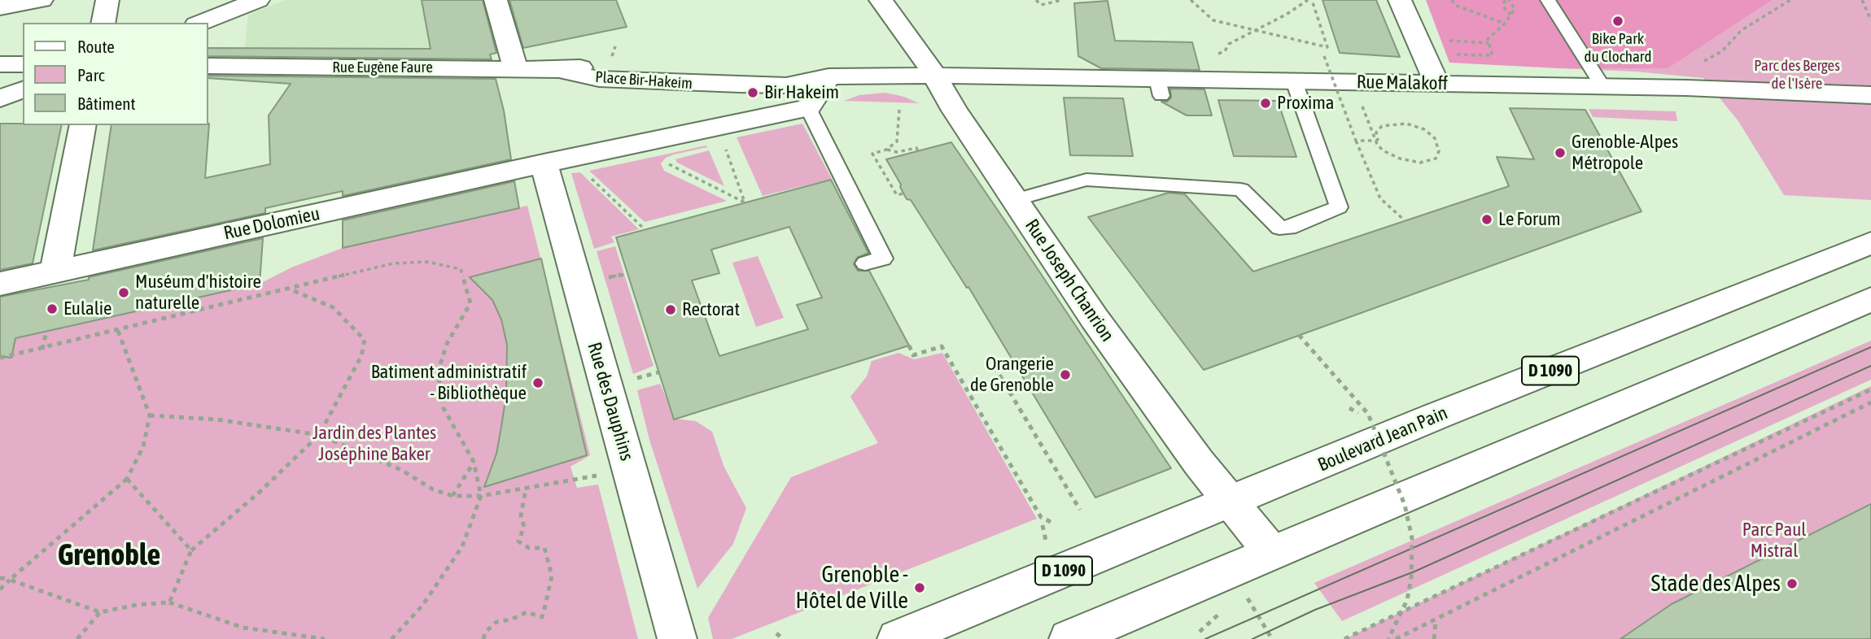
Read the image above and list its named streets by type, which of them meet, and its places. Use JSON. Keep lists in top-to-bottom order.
{
  "streets": {
    "street": [
      "Rue Eugène Faure",
      "Place Bir-Hakeim",
      "Rue Malakoff",
      "Rue Dolomieu",
      "Rue Joseph Chanrion",
      "D 1090",
      "Rue des Dauphins",
      "Boulevard Jean Pain"
    ]
  },
  "crossings": [
    ["Rue Eugène Faure", "Place Bir-Hakeim"],
    ["Place Bir-Hakeim", "Rue Malakoff"],
    ["Place Bir-Hakeim", "Rue Joseph Chanrion"],
    ["Rue Malakoff", "Rue Joseph Chanrion"],
    ["Rue Dolomieu", "Rue des Dauphins"],
    ["Rue Joseph Chanrion", "Boulevard Jean Pain"]
  ],
  "districts": ["Grenoble"],
  "parks": ["Parc des Berges de l'Isère", "Jardin des Plantes Joséphine Baker", "Parc Paul Mistral"],
  "places": [
    "Bike Park du Clochard",
    "Bir Hakeim",
    "Proxima",
    "Grenoble-Alpes Métropole",
    "Le Forum",
    "Muséum d'histoire naturelle",
    "Eulalie",
    "Rectorat",
    "Orangerie de Grenoble",
    "Batiment administratif - Bibliothèque",
    "Stade des Alpes",
    "Grenoble - Hôtel de Ville"
  ],
  "legend": ["Route", "Parc", "Bâtiment"]
}
